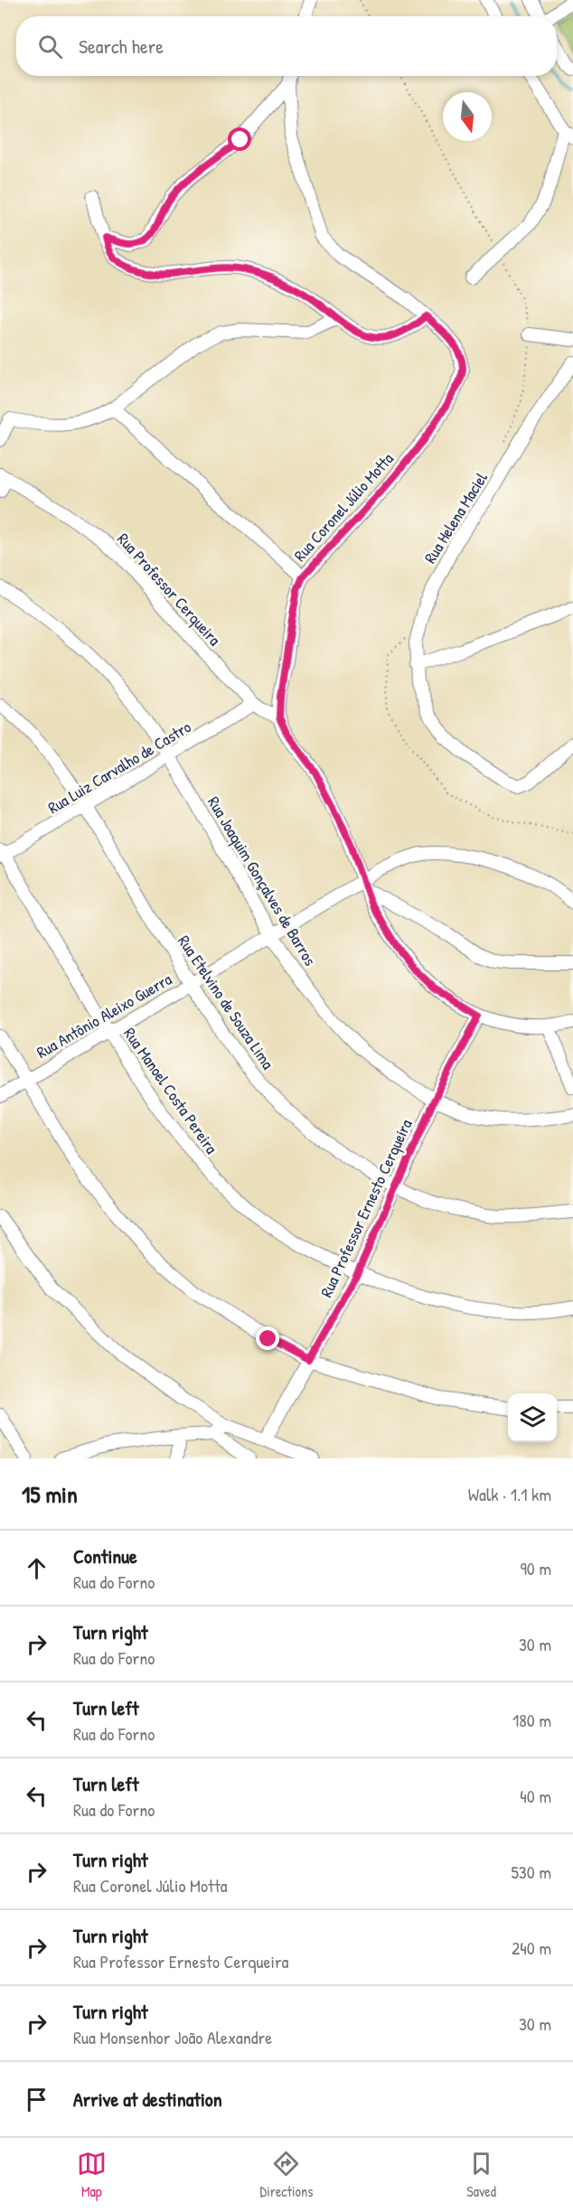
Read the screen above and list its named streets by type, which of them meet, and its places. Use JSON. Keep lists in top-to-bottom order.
{
  "streets": {
    "street": [
      "Rua Coronel Júlio Motta",
      "Rua Helena Maciel",
      "Rua Professor Cerqueira",
      "Rua Luiz Carvalho de Castro",
      "Rua Joaquim Gonçalves de Barros",
      "Rua Etelvino de Souza Lima",
      "Rua Antônio Aleixo Guerra",
      "Rua Manoel Costa Pereira",
      "Rua Professor Ernesto Cerqueira"
    ]
  },
  "crossings": [
    ["Rua Coronel Júlio Motta", "Rua Professor Cerqueira"],
    ["Rua Professor Cerqueira", "Rua Luiz Carvalho de Castro"],
    ["Rua Luiz Carvalho de Castro", "Rua Joaquim Gonçalves de Barros"],
    ["Rua Luiz Carvalho de Castro", "Rua Etelvino de Souza Lima"],
    ["Rua Luiz Carvalho de Castro", "Rua Manoel Costa Pereira"],
    ["Rua Joaquim Gonçalves de Barros", "Rua Antônio Aleixo Guerra"],
    ["Rua Joaquim Gonçalves de Barros", "Rua Professor Ernesto Cerqueira"],
    ["Rua Etelvino de Souza Lima", "Rua Antônio Aleixo Guerra"],
    ["Rua Etelvino de Souza Lima", "Rua Professor Ernesto Cerqueira"],
    ["Rua Antônio Aleixo Guerra", "Rua Manoel Costa Pereira"],
    ["Rua Manoel Costa Pereira", "Rua Professor Ernesto Cerqueira"]
  ],
  "north": "bottom",
  "page": {
    "search": "Search here",
    "heading": ["15 min", "Walk · 1.1 km"],
    "list": [
      ["Continue", "Rua do Forno", "90 m"],
      ["Turn right", "Rua do Forno", "30 m"],
      ["Turn left", "Rua do Forno", "180 m"],
      ["Turn left", "Rua do Forno", "40 m"],
      ["Turn right", "Rua Coronel Júlio Motta", "530 m"],
      ["Turn right", "Rua Professor Ernesto Cerqueira", "240 m"],
      ["Turn right", "Rua Monsenhor João Alexandre", "30 m"],
      "Arrive at destination"
    ],
    "nav": ["Map", "Directions", "Saved"]
  }
}
